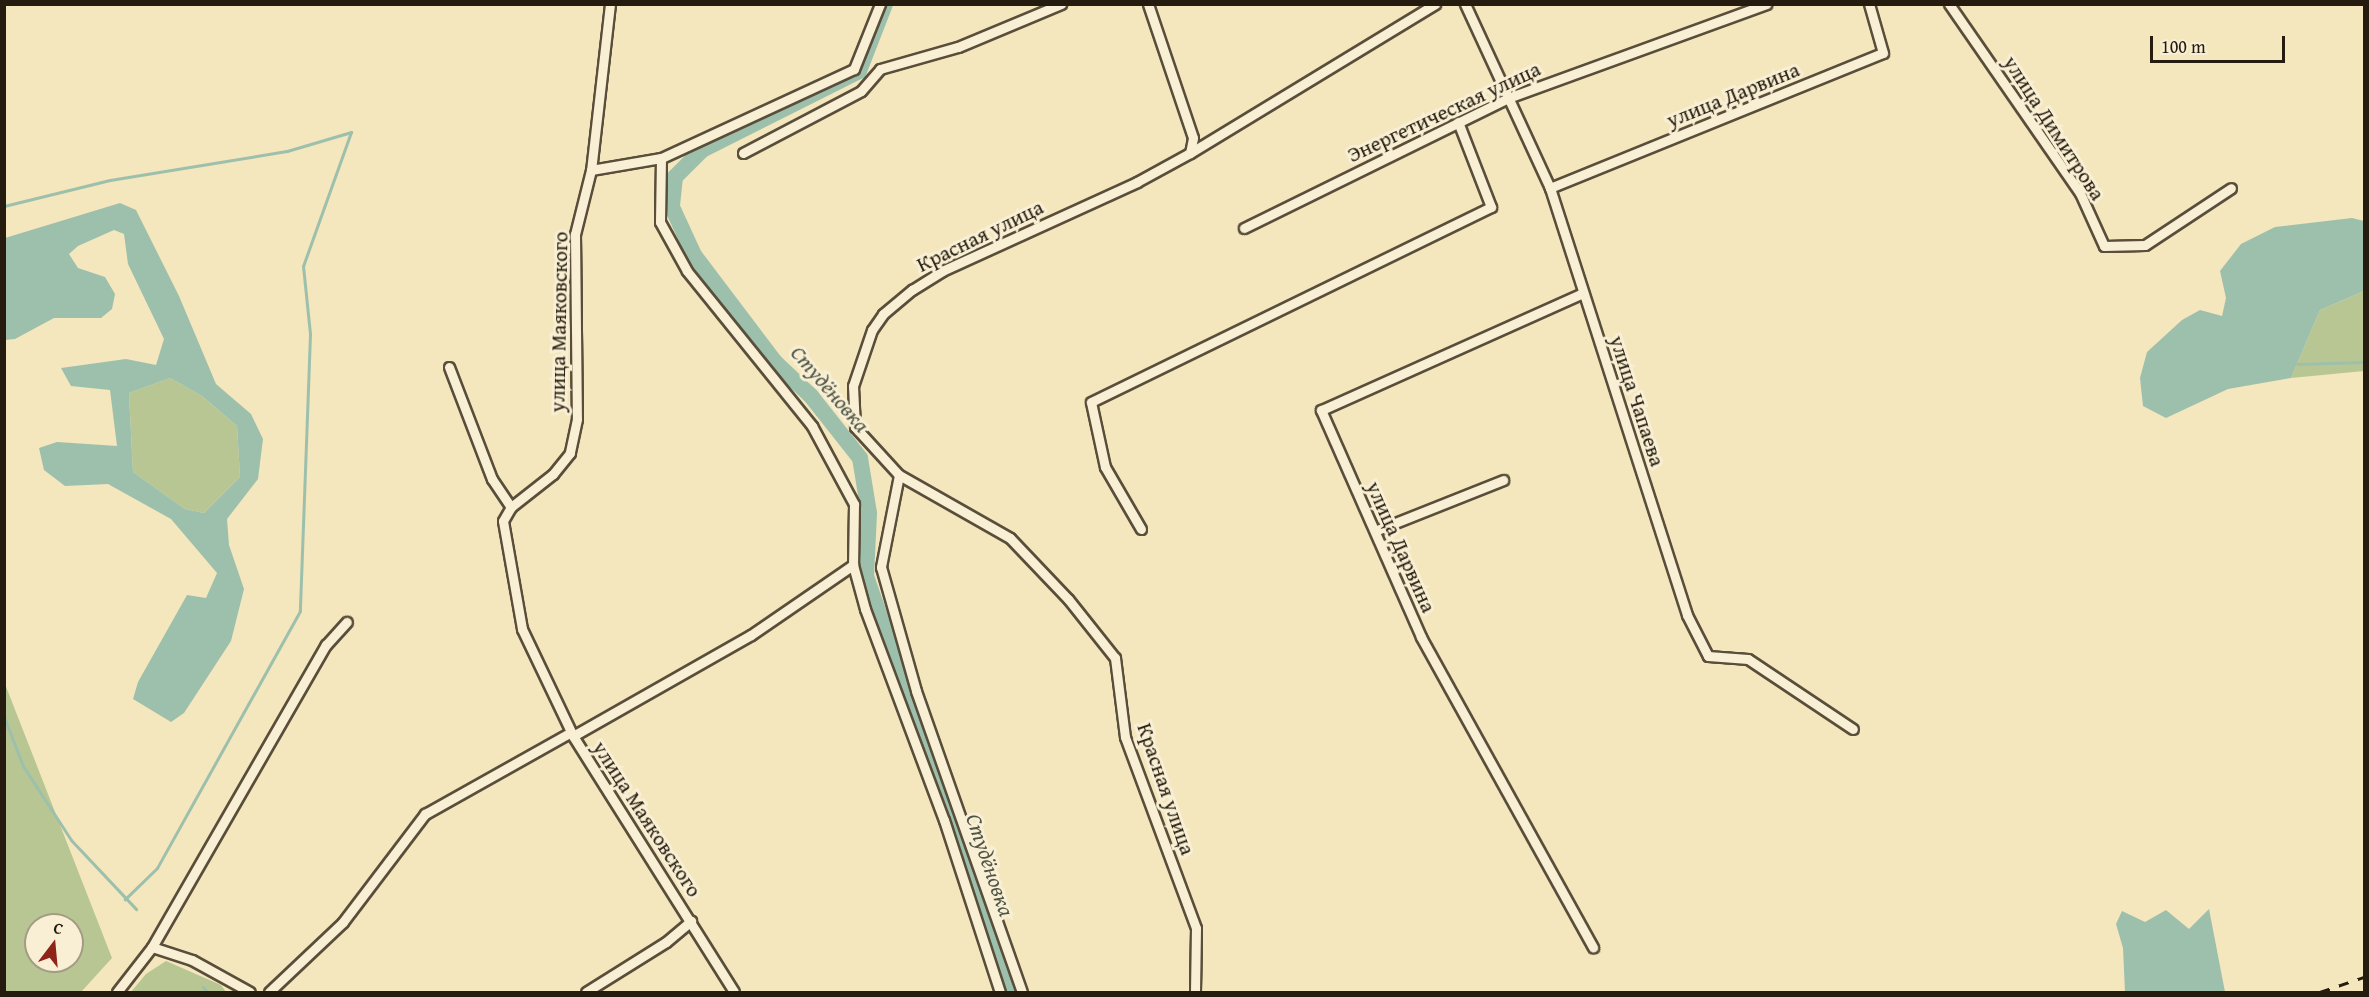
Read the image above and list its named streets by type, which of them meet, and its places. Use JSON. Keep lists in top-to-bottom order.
{
  "streets": {
    "street": [
      "улица Дарвина",
      "Энергетическая улица",
      "улица Димитрова",
      "Красная улица",
      "улица Маяковского",
      "улица Чапаева"
    ]
  },
  "crossings": [
    ["улица Дарвина", "улица Чапаева"],
    ["Энергетическая улица", "улица Чапаева"]
  ],
  "water": ["Студёновка"],
  "scale_bar": "100 m",
  "north": "top"
}
